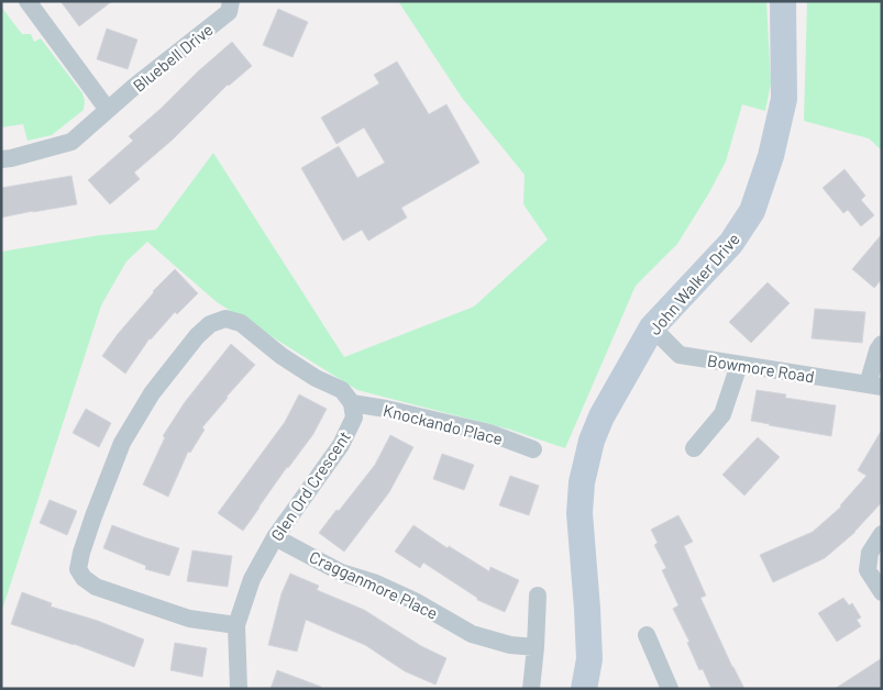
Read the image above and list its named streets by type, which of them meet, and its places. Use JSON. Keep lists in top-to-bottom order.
{
  "streets": {
    "street": [
      "Bluebell Drive",
      "John Walker Drive",
      "Bowmore Road",
      "Knockando Place",
      "Glen Ord Crescent",
      "Cragganmore Place"
    ]
  },
  "crossings": [
    ["John Walker Drive", "Bowmore Road"],
    ["Knockando Place", "Glen Ord Crescent"],
    ["Glen Ord Crescent", "Cragganmore Place"]
  ]
}
